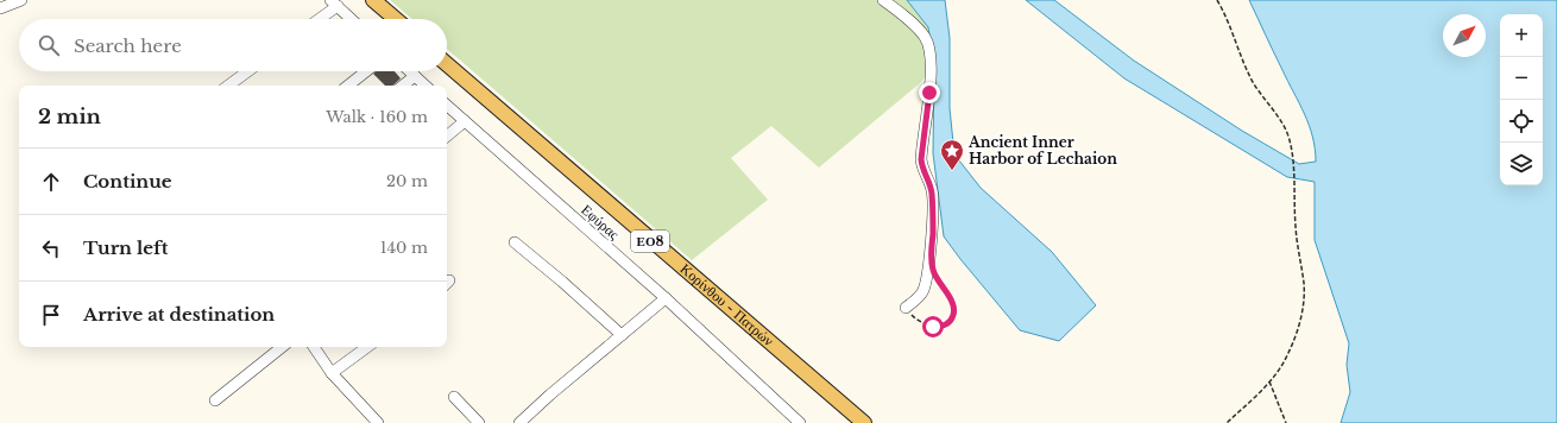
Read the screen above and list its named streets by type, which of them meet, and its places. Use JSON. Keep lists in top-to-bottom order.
{
  "streets": {
    "main road": ["ΕΟ8", "Κορίνθου - Πατρών"],
    "street": ["Εφύρας"]
  },
  "places": {
    "place": ["Ancient Inner Harbor of Lechaion"]
  },
  "north": "top right",
  "page": {
    "map_buttons": ["+", "−"],
    "search": "Search here",
    "heading": ["2 min", "Walk · 160 m"],
    "list": [
      ["Continue", "20 m"],
      ["Turn left", "140 m"],
      "Arrive at destination"
    ]
  }
}
